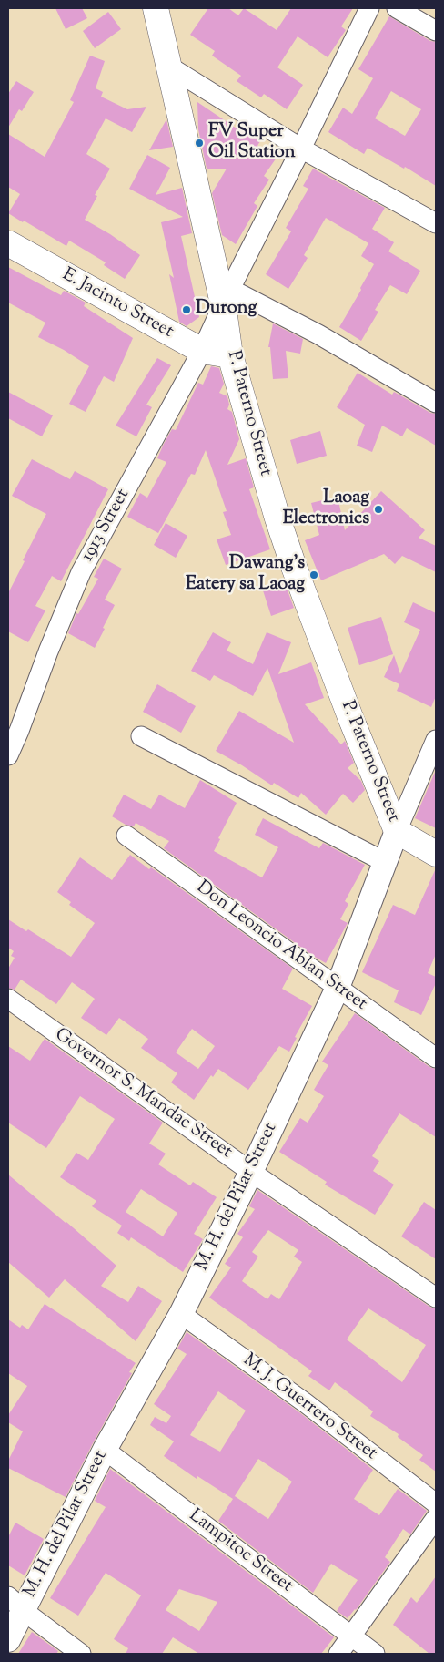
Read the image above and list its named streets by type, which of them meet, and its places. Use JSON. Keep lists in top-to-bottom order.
{
  "streets": {
    "main road": ["E. Jacinto Street", "P. Paterno Street"],
    "street": [
      "1913 Street",
      "Don Leoncio Ablan Street",
      "Governor S. Mandac Street",
      "M. H. del Pilar Street",
      "M. J. Guerrero Street",
      "Lampitoc Street"
    ]
  },
  "crossings": [
    ["E. Jacinto Street", "P. Paterno Street"],
    ["E. Jacinto Street", "1913 Street"],
    ["P. Paterno Street", "1913 Street"],
    ["P. Paterno Street", "M. H. del Pilar Street"],
    ["Don Leoncio Ablan Street", "M. H. del Pilar Street"],
    ["Governor S. Mandac Street", "M. H. del Pilar Street"],
    ["M. H. del Pilar Street", "M. J. Guerrero Street"],
    ["M. H. del Pilar Street", "Lampitoc Street"]
  ],
  "places": [
    "FV Super Oil Station",
    "Durong",
    "Laoag Electronics",
    "Dawang's Eatery sa Laoag"
  ]
}
